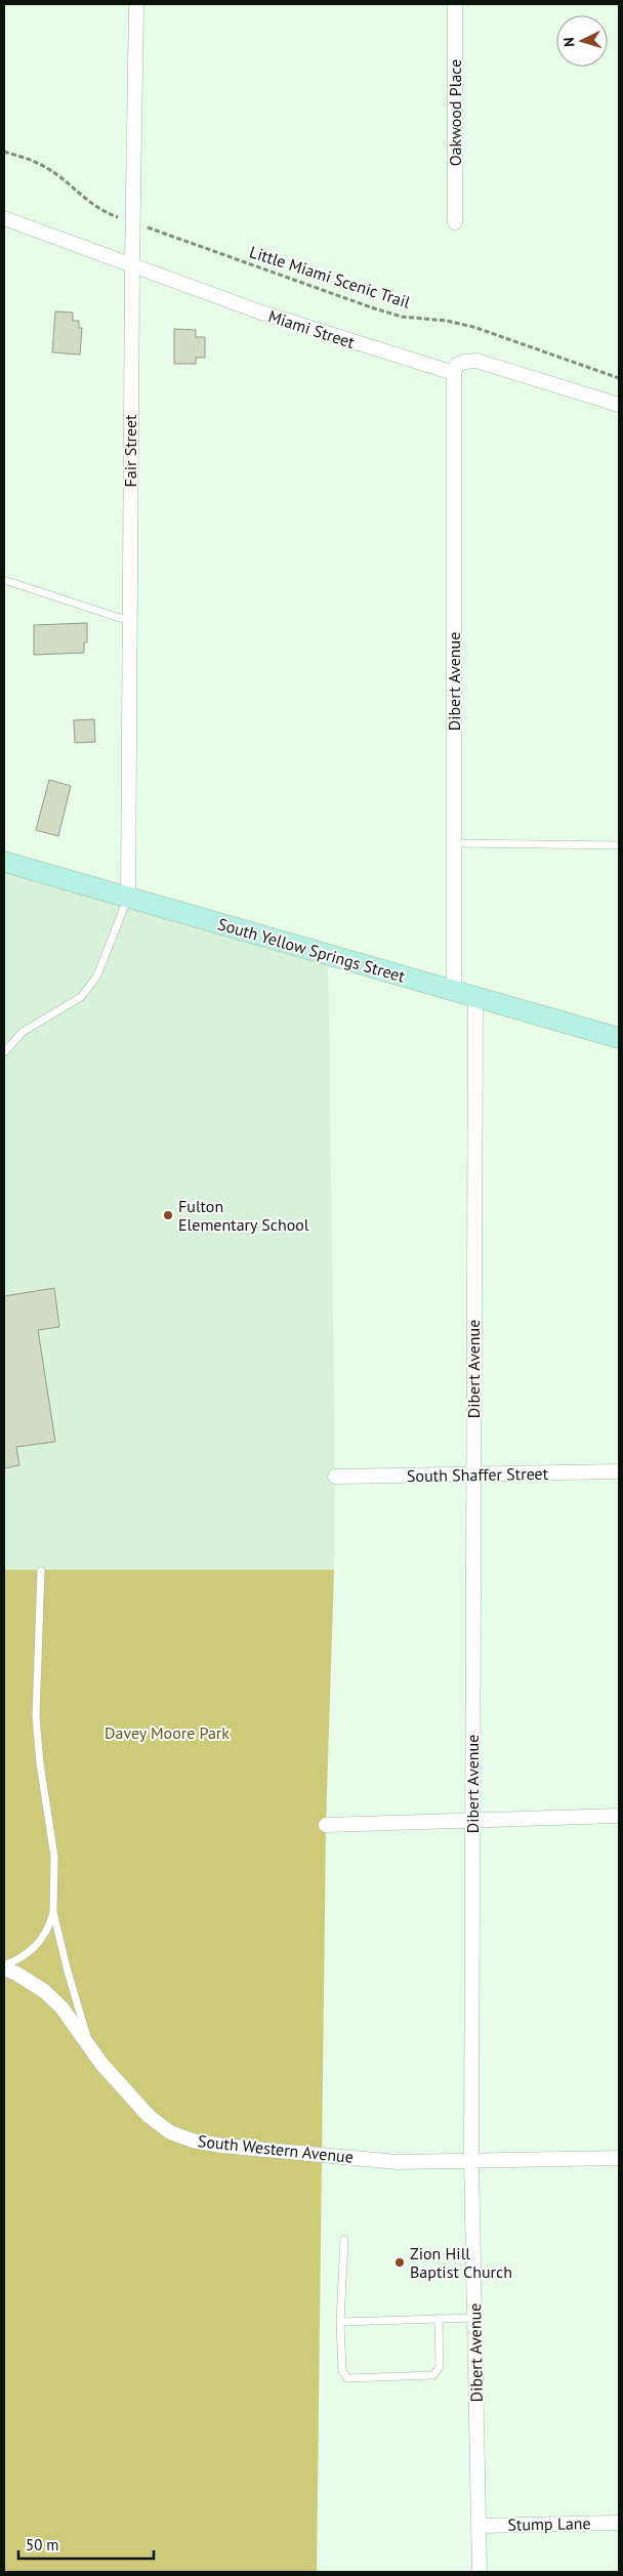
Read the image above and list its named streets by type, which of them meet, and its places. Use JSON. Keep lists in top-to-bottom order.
{
  "streets": {
    "main road": ["South Yellow Springs Street"],
    "street": [
      "Oakwood Place",
      "Miami Street",
      "Fair Street",
      "Dibert Avenue",
      "South Shaffer Street",
      "South Western Avenue",
      "Stump Lane"
    ],
    "path": ["Little Miami Scenic Trail"]
  },
  "crossings": [
    ["Miami Street", "Fair Street"],
    ["Miami Street", "Dibert Avenue"],
    ["Fair Street", "South Yellow Springs Street"],
    ["Dibert Avenue", "South Yellow Springs Street"],
    ["Dibert Avenue", "South Shaffer Street"],
    ["Dibert Avenue", "South Western Avenue"],
    ["Dibert Avenue", "Stump Lane"]
  ],
  "parks": ["Davey Moore Park"],
  "places": ["Fulton Elementary School", "Zion Hill Baptist Church"],
  "scale_bar": "50 m",
  "north": "left"
}
